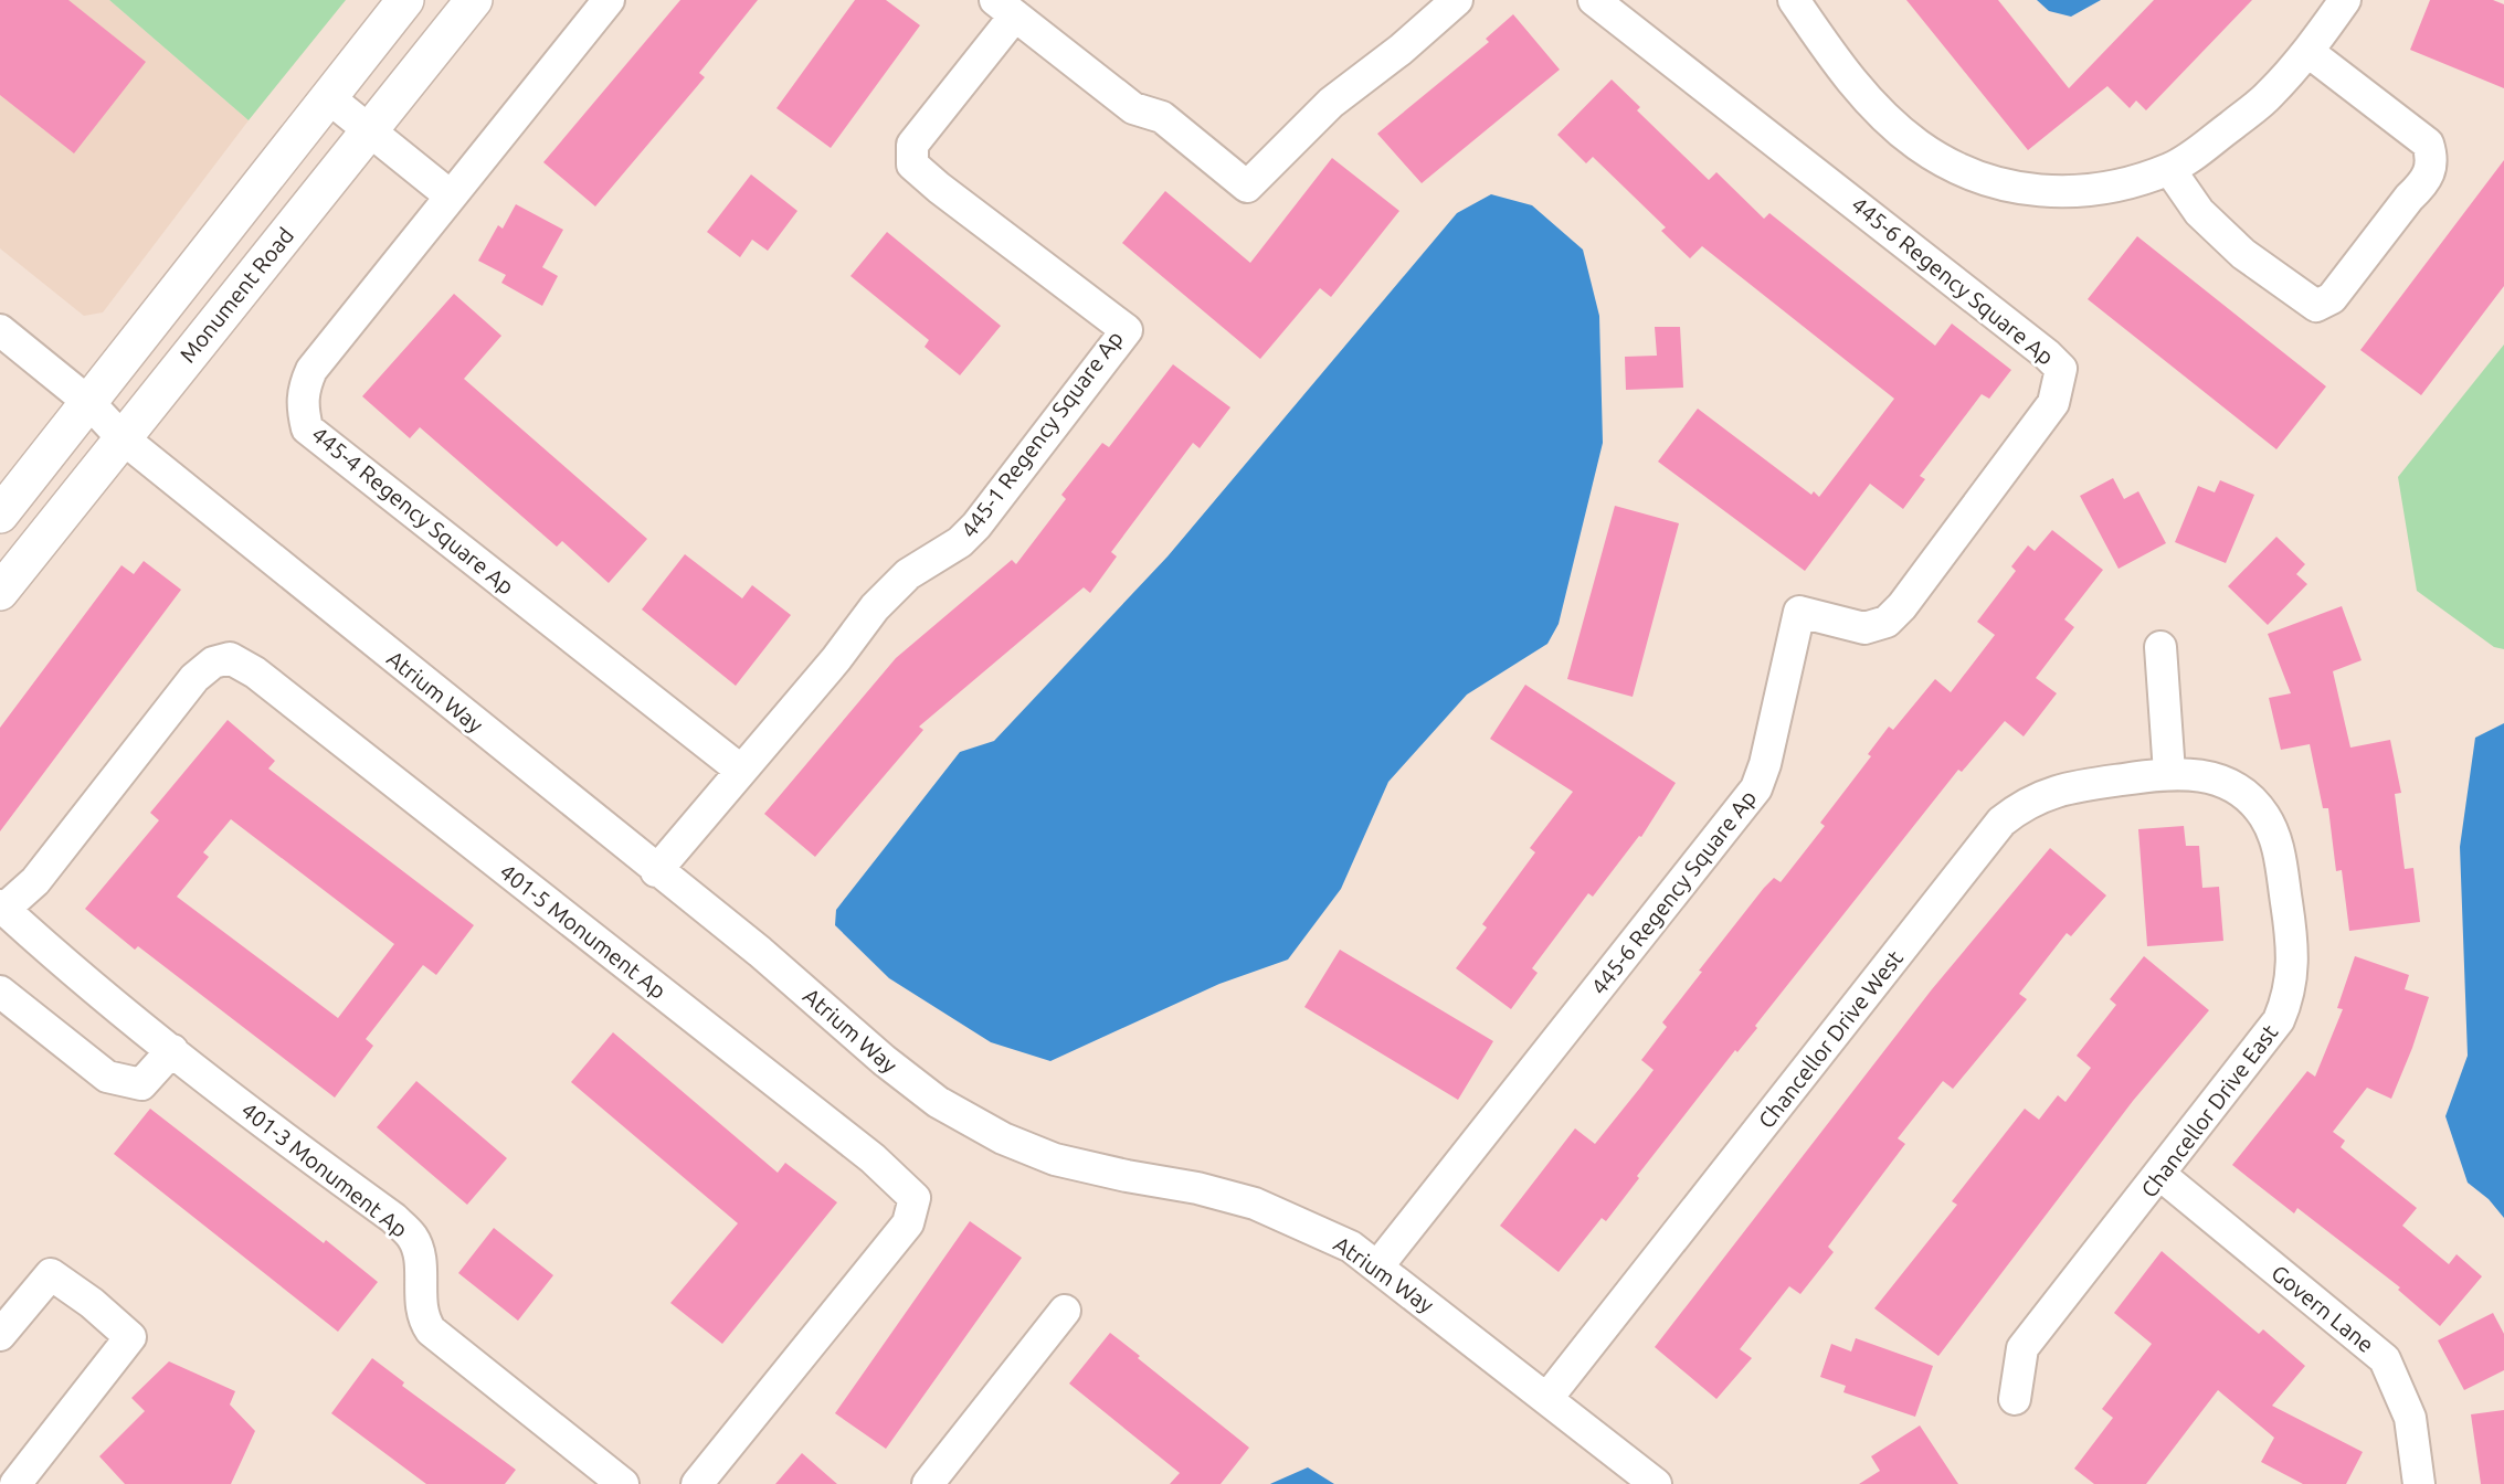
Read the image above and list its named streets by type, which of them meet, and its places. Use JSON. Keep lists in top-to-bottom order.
{
  "streets": {
    "main road": ["Monument Road"],
    "street": [
      "445-6 Regency Square Ap",
      "445-1 Regency Square Ap",
      "445-4 Regency Square Ap",
      "Atrium Way",
      "401-5 Monument Ap",
      "Chancellor Drive West",
      "Chancellor Drive East",
      "401-3 Monument Ap",
      "Govern Lane"
    ]
  },
  "crossings": [
    ["445-6 Regency Square Ap", "Atrium Way"],
    ["Monument Road", "Atrium Way"],
    ["445-1 Regency Square Ap", "445-4 Regency Square Ap"],
    ["445-1 Regency Square Ap", "Atrium Way"],
    ["Atrium Way", "Chancellor Drive West"],
    ["401-5 Monument Ap", "401-3 Monument Ap"],
    ["Chancellor Drive West", "Chancellor Drive East"],
    ["Chancellor Drive East", "Govern Lane"]
  ]
}
